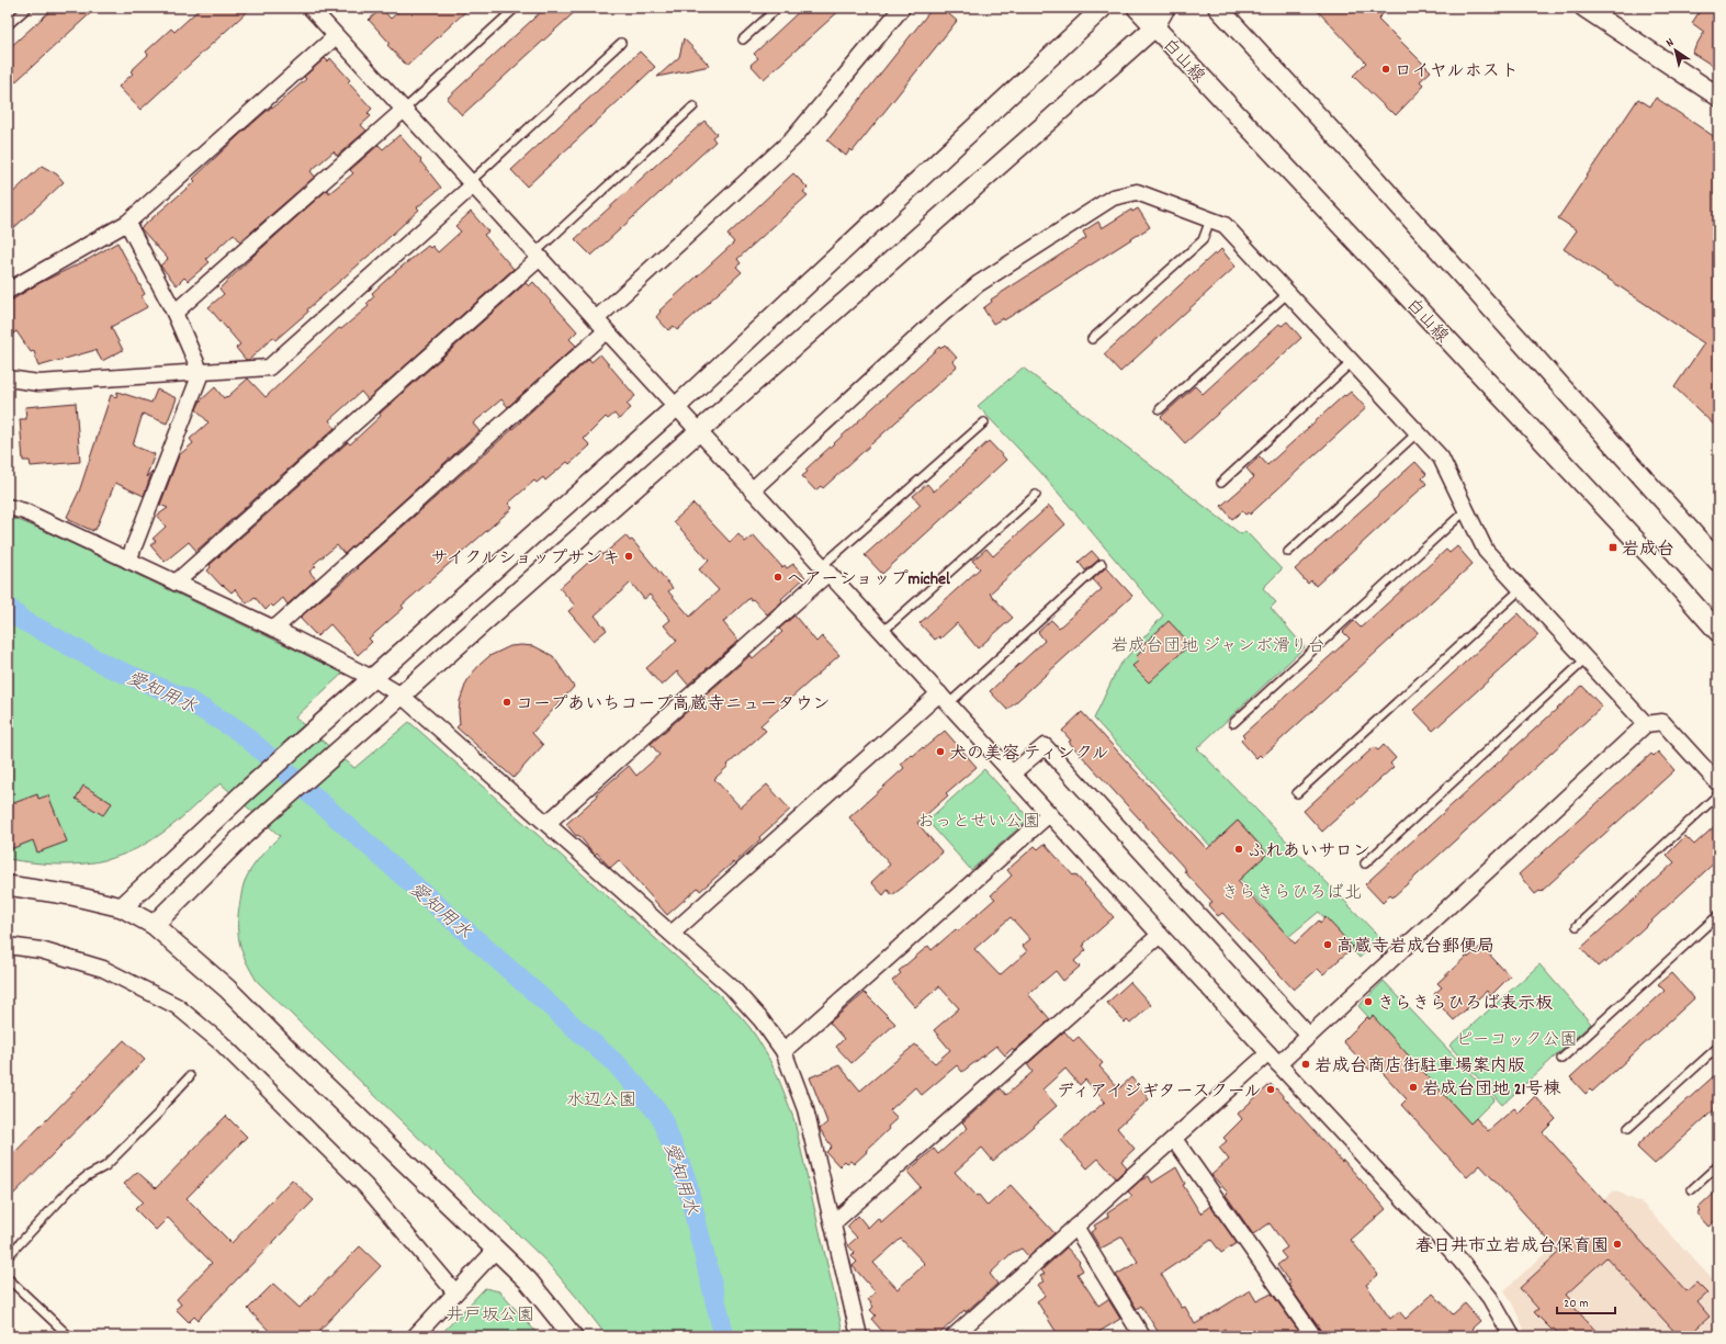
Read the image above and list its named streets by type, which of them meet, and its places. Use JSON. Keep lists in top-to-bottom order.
{
  "streets": {
    "street": ["白山線"]
  },
  "water": ["愛知用水"],
  "parks": [
    "岩成台団地 ジャンボ滑り台",
    "おっとせい公園",
    "きらきらひろば北",
    "ピーコック公園",
    "水辺公園",
    "井戸坂公園"
  ],
  "places": {
    "other": [
      "ロイヤルホスト",
      "サイクルショップサンキ",
      "ヘアーショップmichel",
      "コープあいちコープ高蔵寺ニュータウン",
      "犬の美容 ティンクル",
      "ふれあいサロン",
      "高蔵寺岩成台郵便局",
      "きらきらひろば表示板",
      "岩成台商店街駐車場案内版",
      "岩成台団地 21号棟",
      "ディアイジギタースクール",
      "春日井市立岩成台保育園"
    ],
    "transit": ["岩成台"]
  },
  "scale_bar": "20 m",
  "north": "top left"
}
